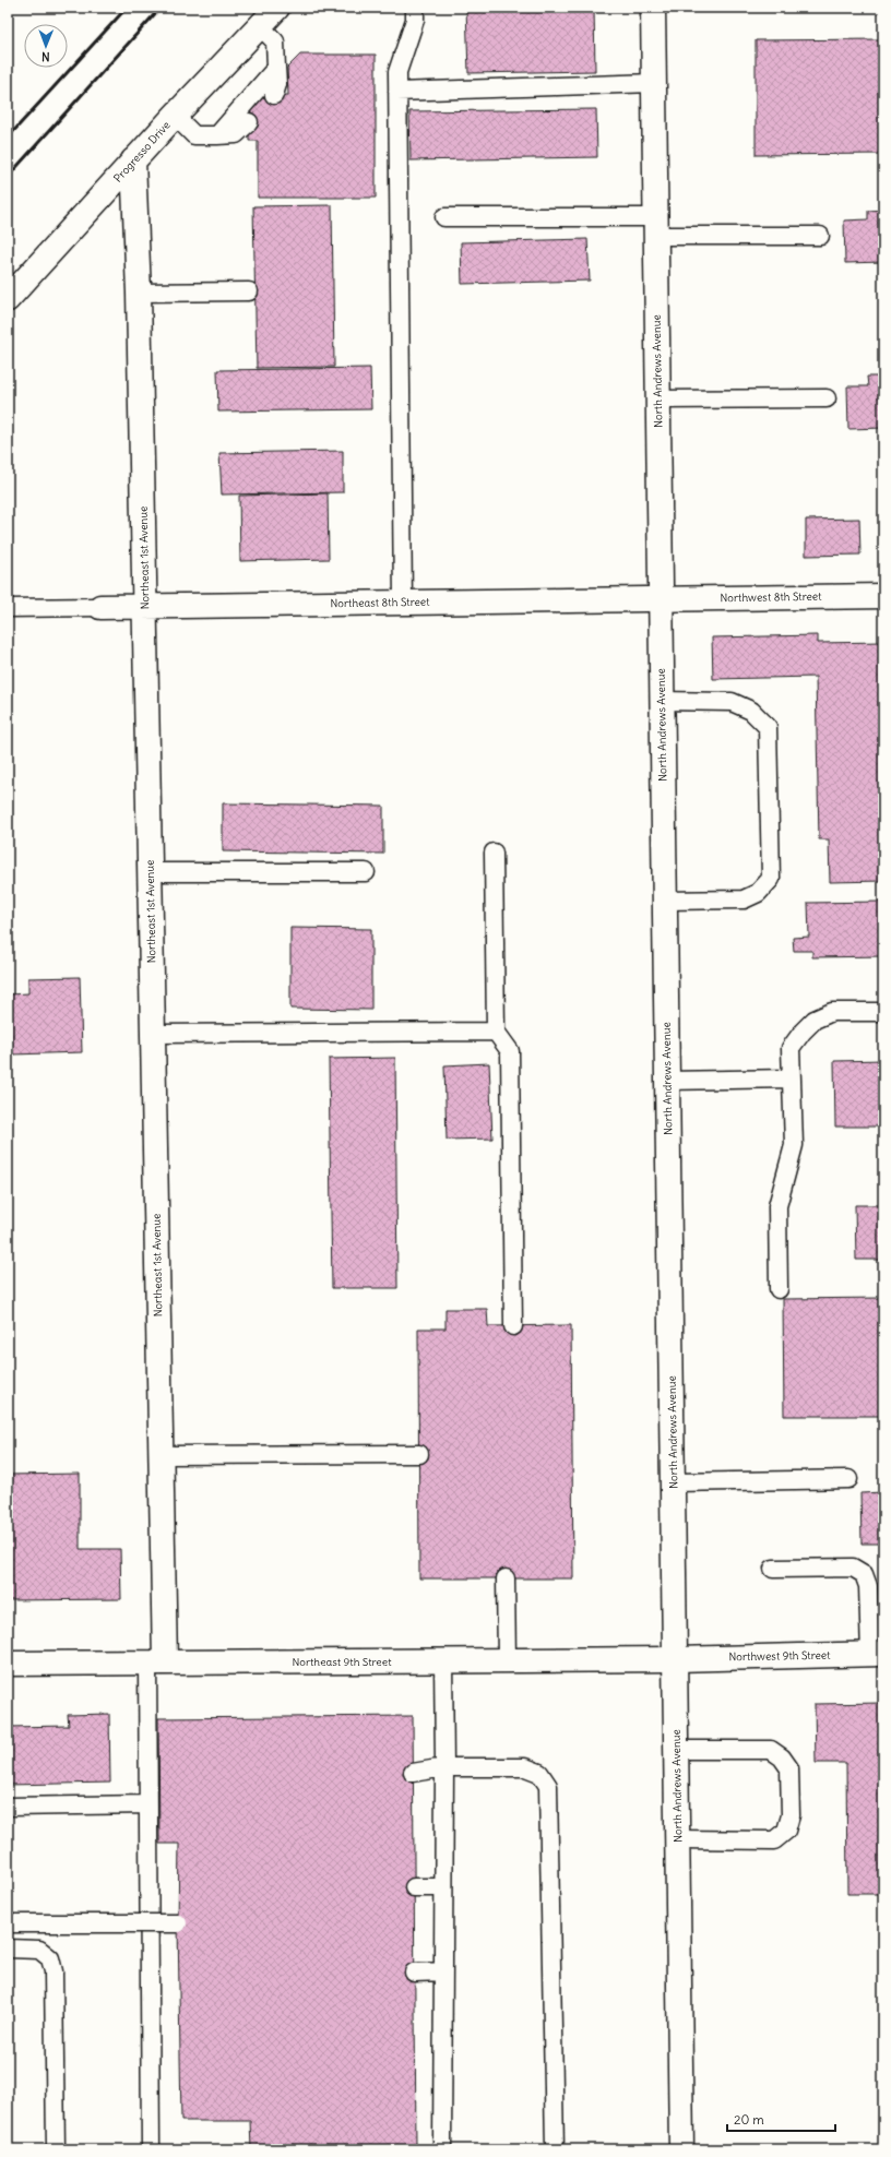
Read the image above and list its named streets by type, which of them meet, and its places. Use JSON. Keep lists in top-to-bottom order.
{
  "streets": {
    "street": [
      "Progresso Drive",
      "North Andrews Avenue",
      "Northeast 1st Avenue",
      "Northwest 8th Street",
      "Northeast 8th Street",
      "Northwest 9th Street",
      "Northeast 9th Street"
    ]
  },
  "crossings": [
    ["Progresso Drive", "Northeast 1st Avenue"],
    ["North Andrews Avenue", "Northwest 8th Street"],
    ["North Andrews Avenue", "Northeast 8th Street"],
    ["North Andrews Avenue", "Northwest 9th Street"],
    ["North Andrews Avenue", "Northeast 9th Street"],
    ["Northeast 1st Avenue", "Northeast 8th Street"],
    ["Northeast 1st Avenue", "Northeast 9th Street"],
    ["Northwest 8th Street", "Northeast 8th Street"],
    ["Northwest 9th Street", "Northeast 9th Street"]
  ],
  "scale_bar": "20 m",
  "north": "bottom"
}
